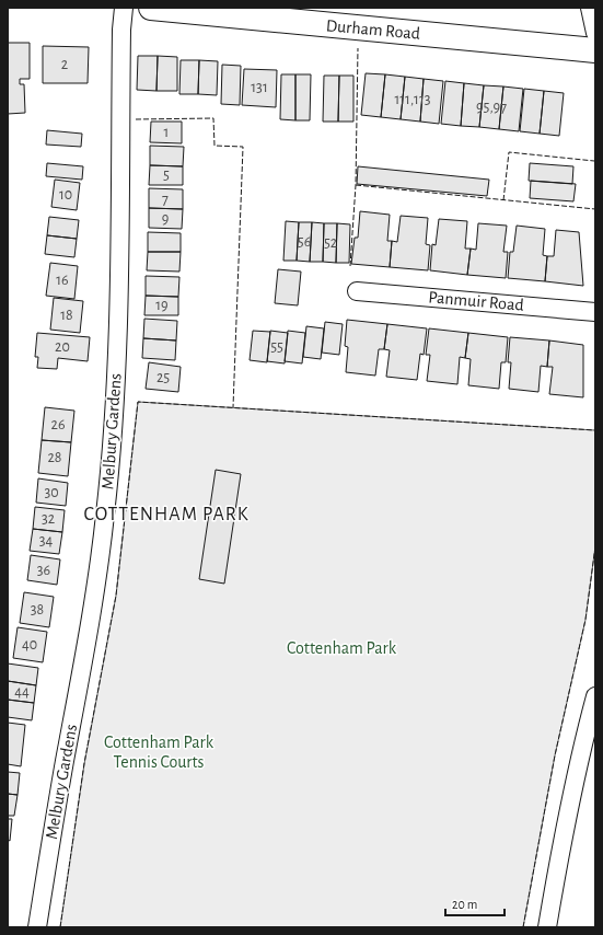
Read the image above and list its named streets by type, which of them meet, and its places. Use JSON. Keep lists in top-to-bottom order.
{
  "streets": {
    "main road": ["Durham Road"],
    "street": ["Panmuir Road", "Melbury Gardens"]
  },
  "districts": ["COTTENHAM PARK"],
  "parks": ["Cottenham Park", "Cottenham Park Tennis Courts"],
  "house_numbers": [
    "2",
    "131",
    "111,113",
    "95,97",
    "1",
    "5",
    "10",
    "7",
    "9",
    "56",
    "52",
    "16",
    "19",
    "18",
    "20",
    "55",
    "25",
    "26",
    "28",
    "30",
    "32",
    "34",
    "36",
    "38",
    "40",
    "44"
  ],
  "scale_bar": "20 m"
}
